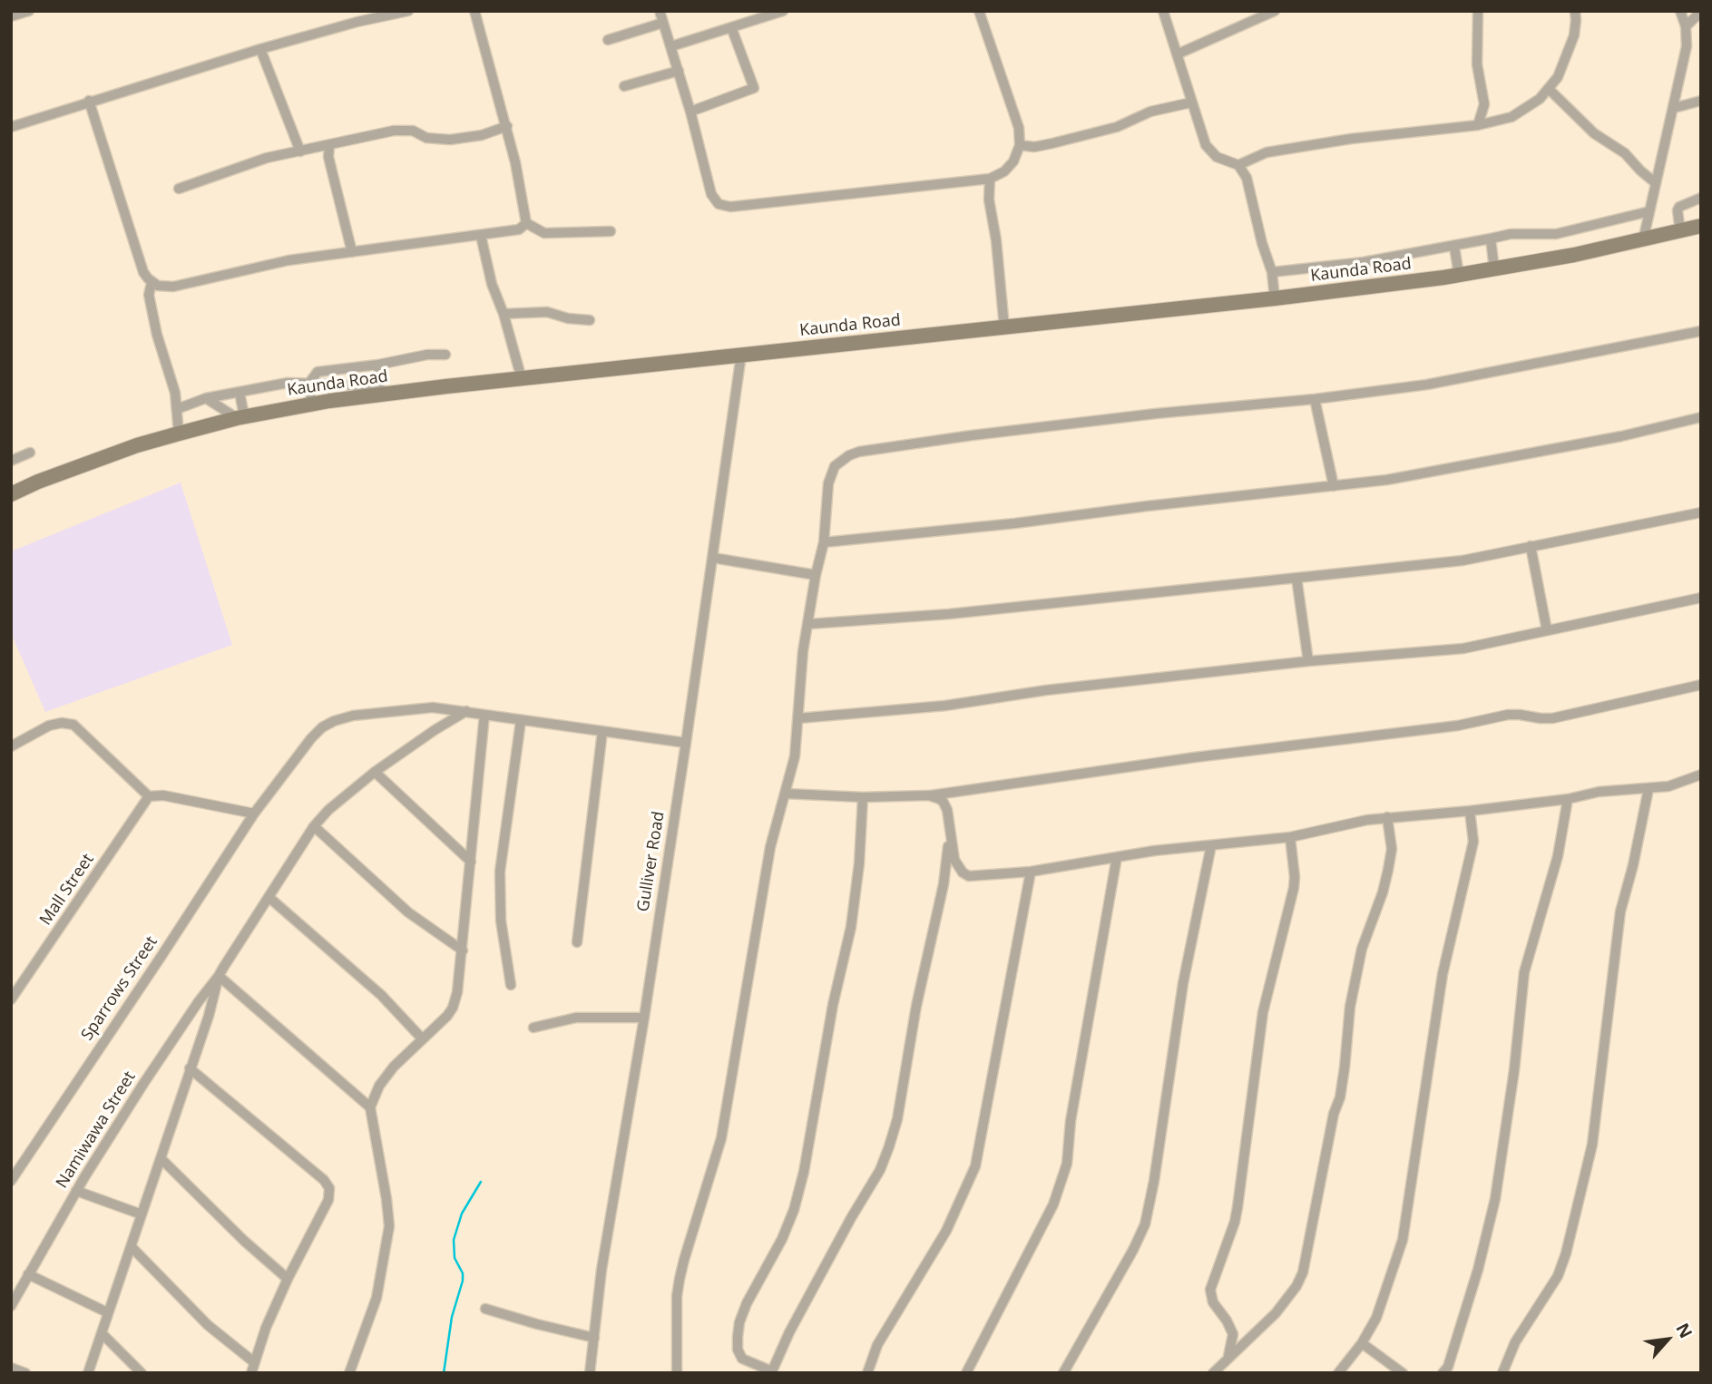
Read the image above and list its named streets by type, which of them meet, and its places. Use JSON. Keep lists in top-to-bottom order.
{
  "streets": {
    "main road": ["Kaunda Road"],
    "street": [
      "Gulliver Road",
      "Mall Street",
      "Sparrows Street",
      "Namiwawa Street"
    ]
  },
  "crossings": [
    ["Kaunda Road", "Gulliver Road"],
    ["Gulliver Road", "Sparrows Street"]
  ],
  "north": "top right"
}
